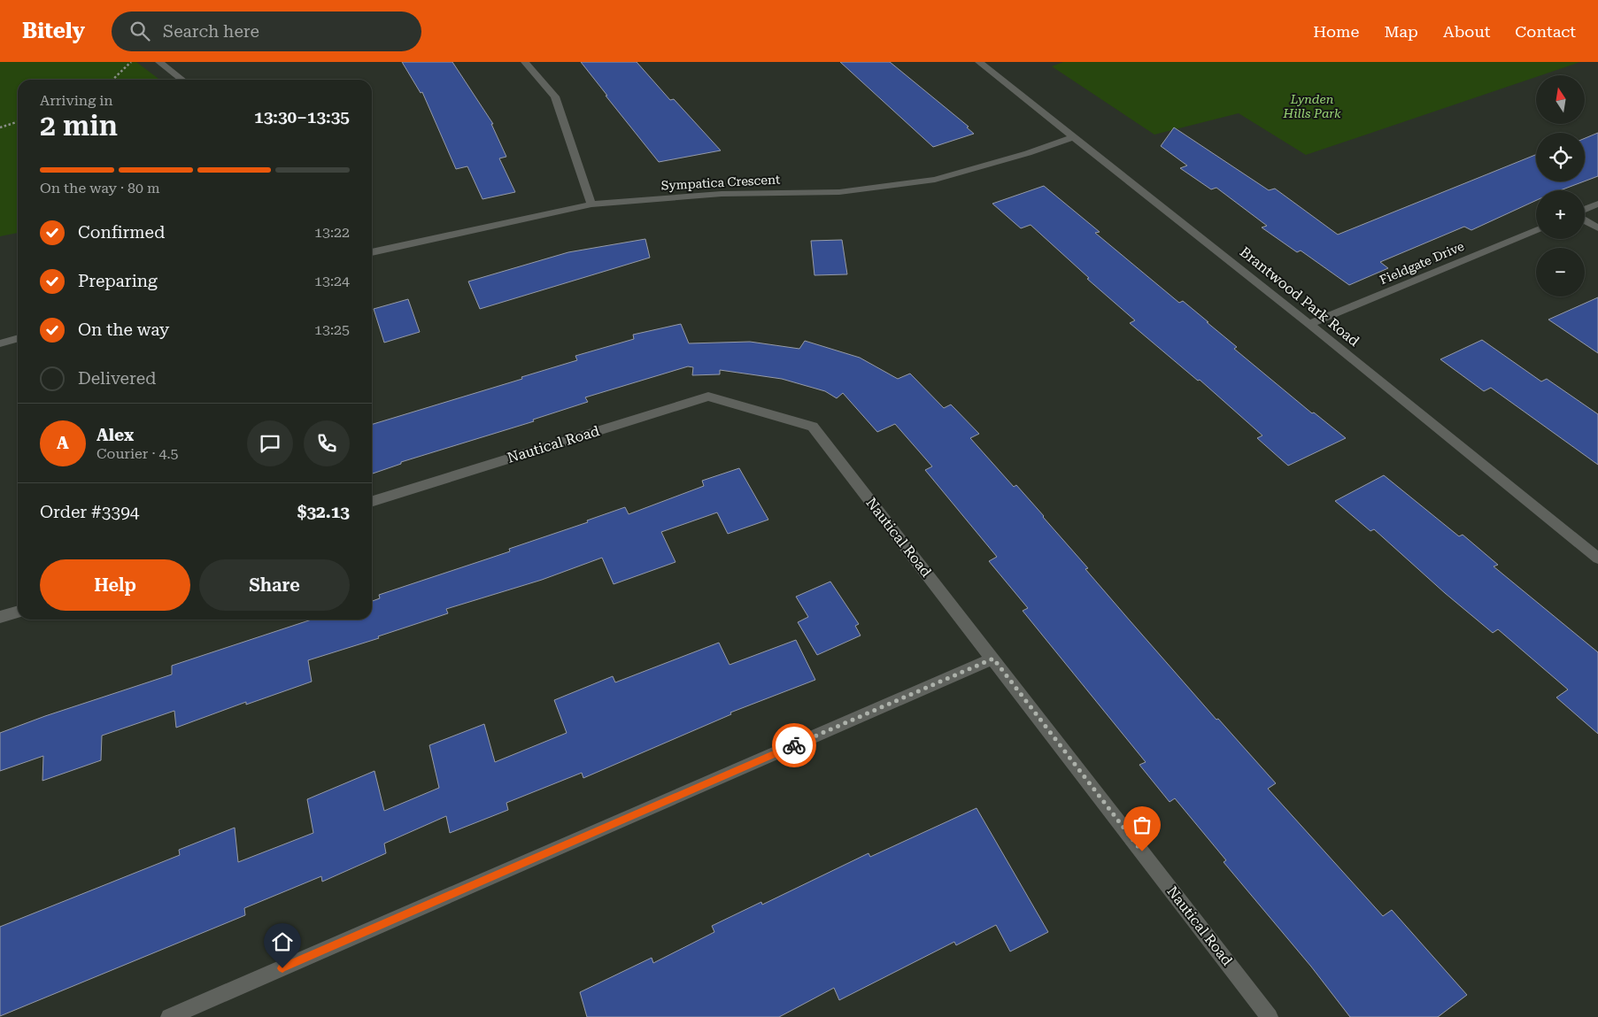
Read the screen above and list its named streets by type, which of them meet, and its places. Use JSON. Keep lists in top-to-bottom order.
{
  "streets": {
    "street": [
      "Sympatica Crescent",
      "Fieldgate Drive",
      "Brantwood Park Road",
      "Nautical Road"
    ]
  },
  "crossings": [
    ["Sympatica Crescent", "Brantwood Park Road"],
    ["Fieldgate Drive", "Brantwood Park Road"]
  ],
  "parks": ["Lynden Hills Park"],
  "north": "top",
  "page": {
    "header": "Bitely",
    "search": "Search here",
    "nav": [
      "Home",
      "Map",
      "About",
      "Contact"
    ],
    "map_buttons": ["+", "−"],
    "heading": ["2 min", "Arriving in", "13:30–13:35"],
    "panel": [
      "Alex",
      "Courier · 4.5",
      "Order #3394",
      "$32.13"
    ],
    "bar": "On the way · 80 m",
    "list": [
      ["Confirmed", "13:22"],
      ["Preparing", "13:24"],
      ["On the way", "13:25"],
      "Delivered"
    ],
    "round": "A",
    "buttons": ["Help", "Share"]
  }
}
